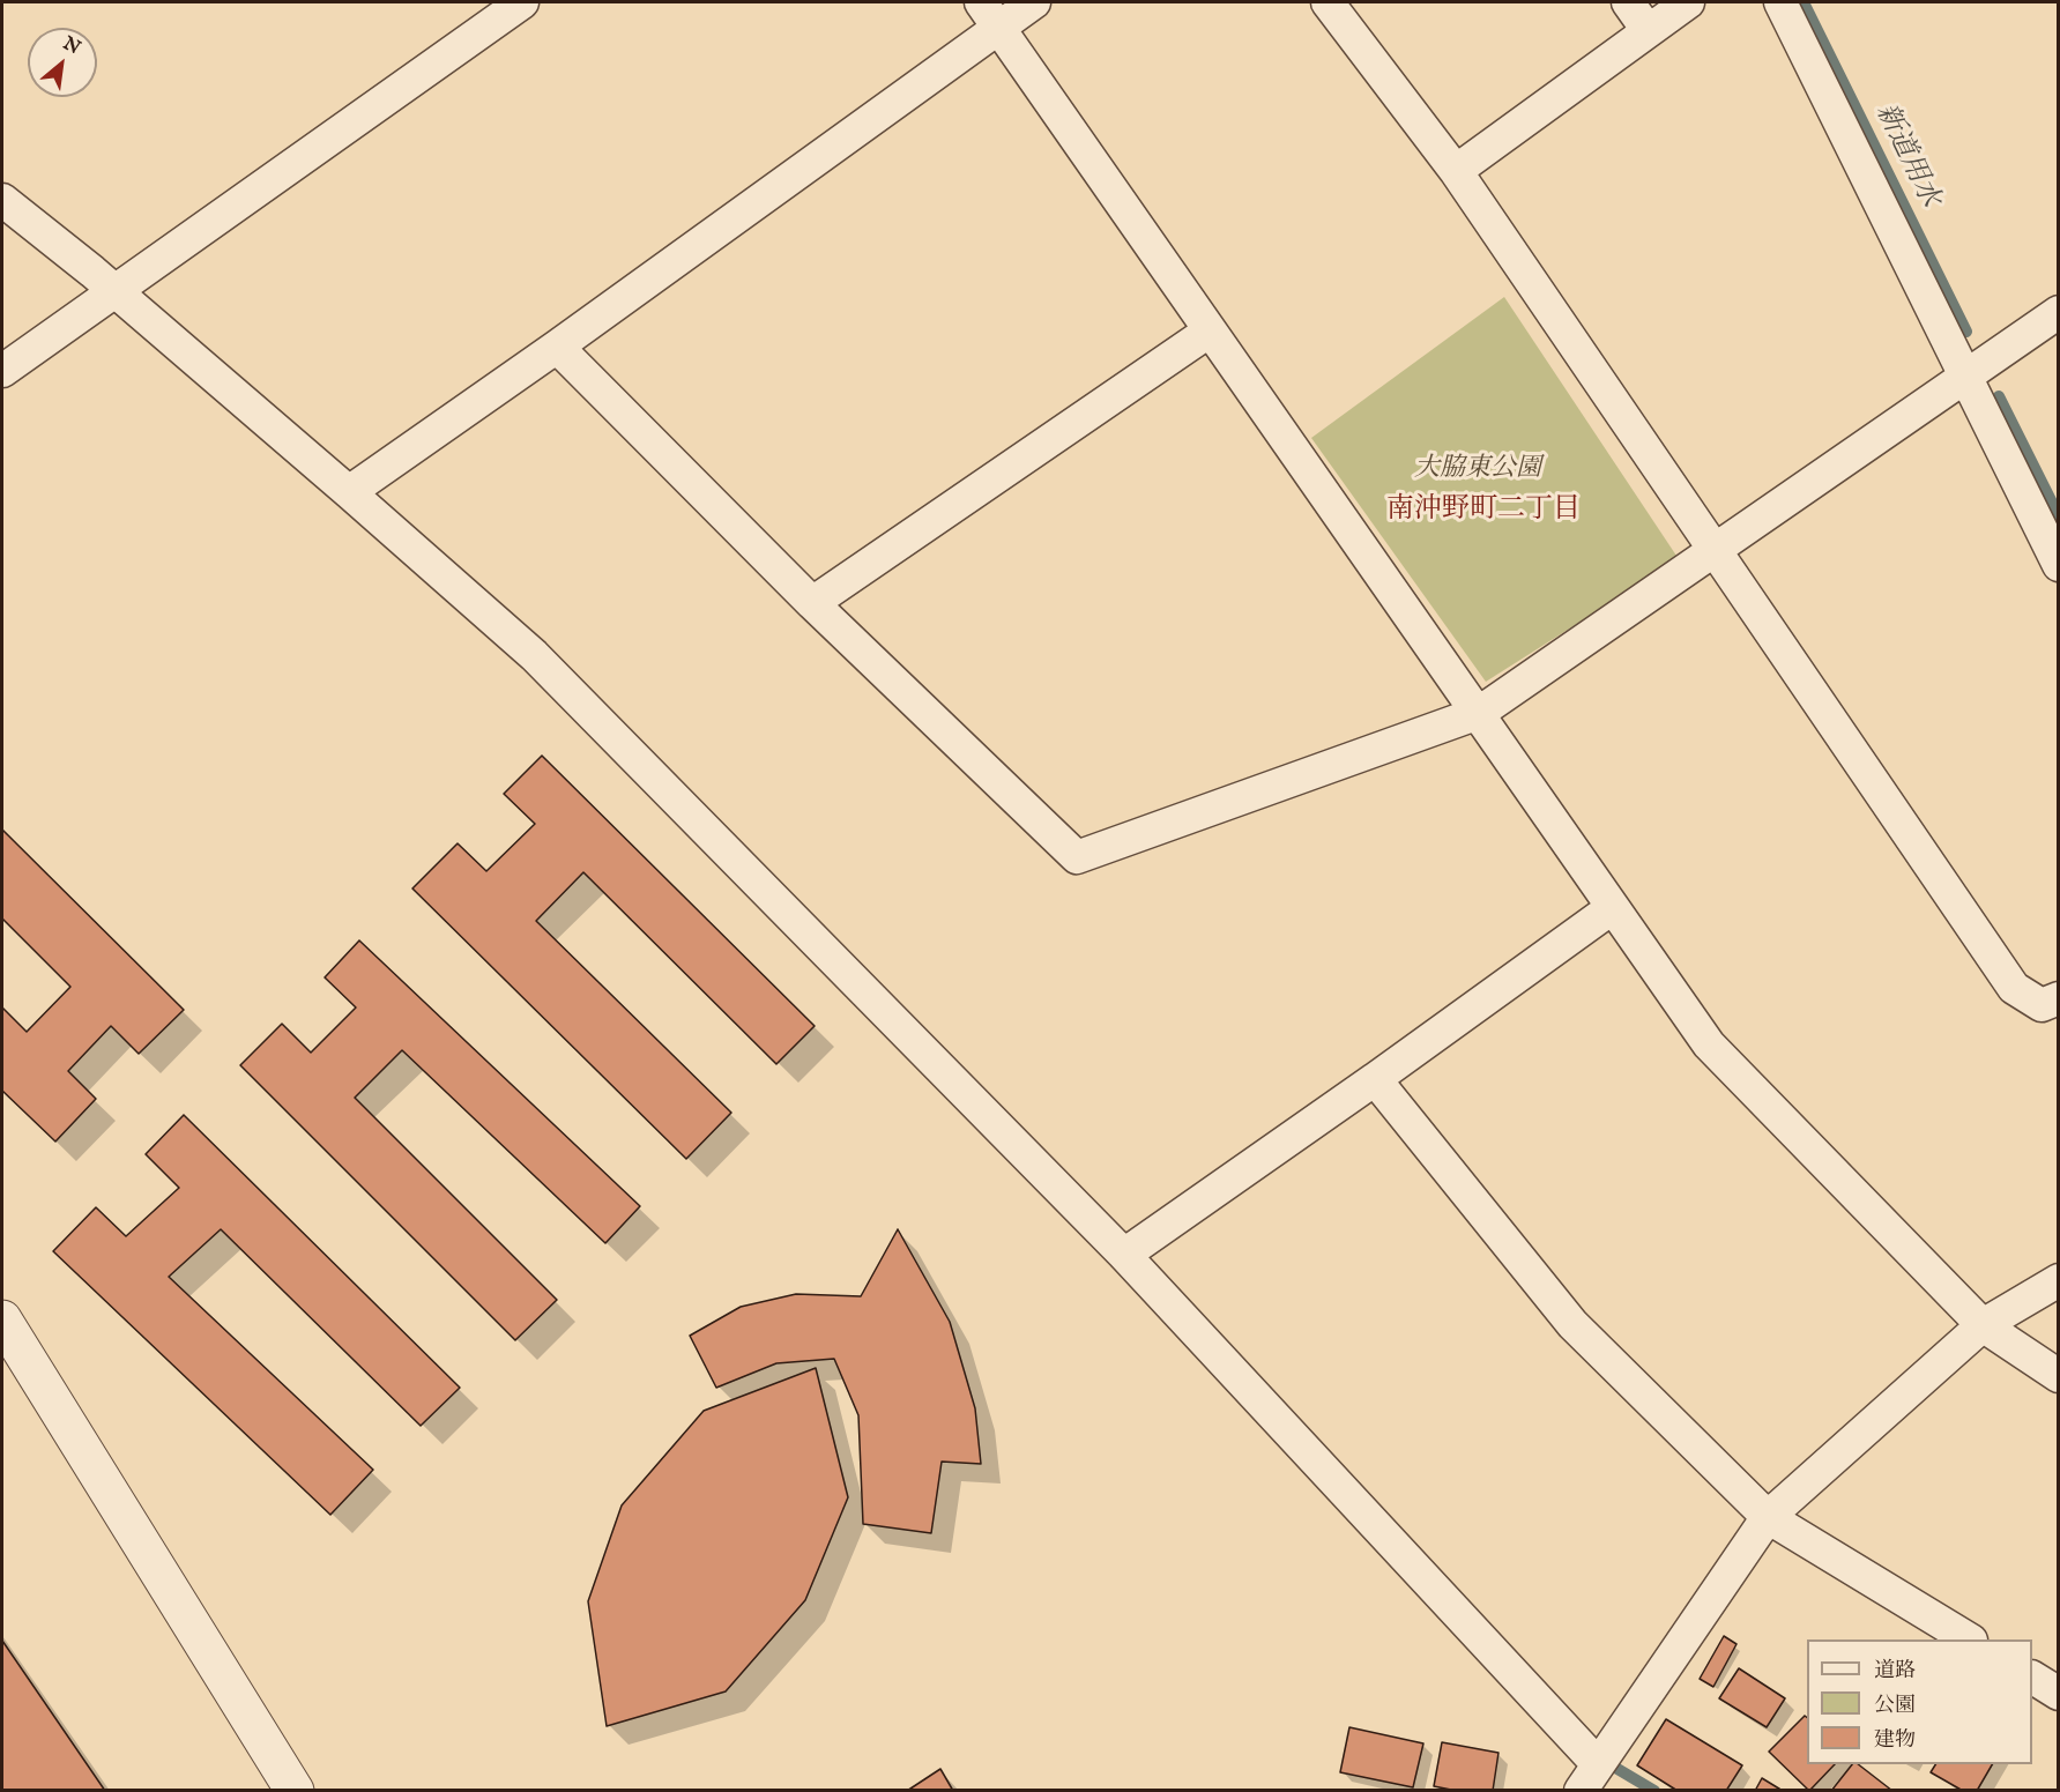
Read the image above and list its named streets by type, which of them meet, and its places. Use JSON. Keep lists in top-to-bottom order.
{
  "districts": ["南沖野町二丁目"],
  "water": ["新道用水"],
  "parks": ["大脇東公園"],
  "legend": ["道路", "公園", "建物"],
  "north": "top right"
}
